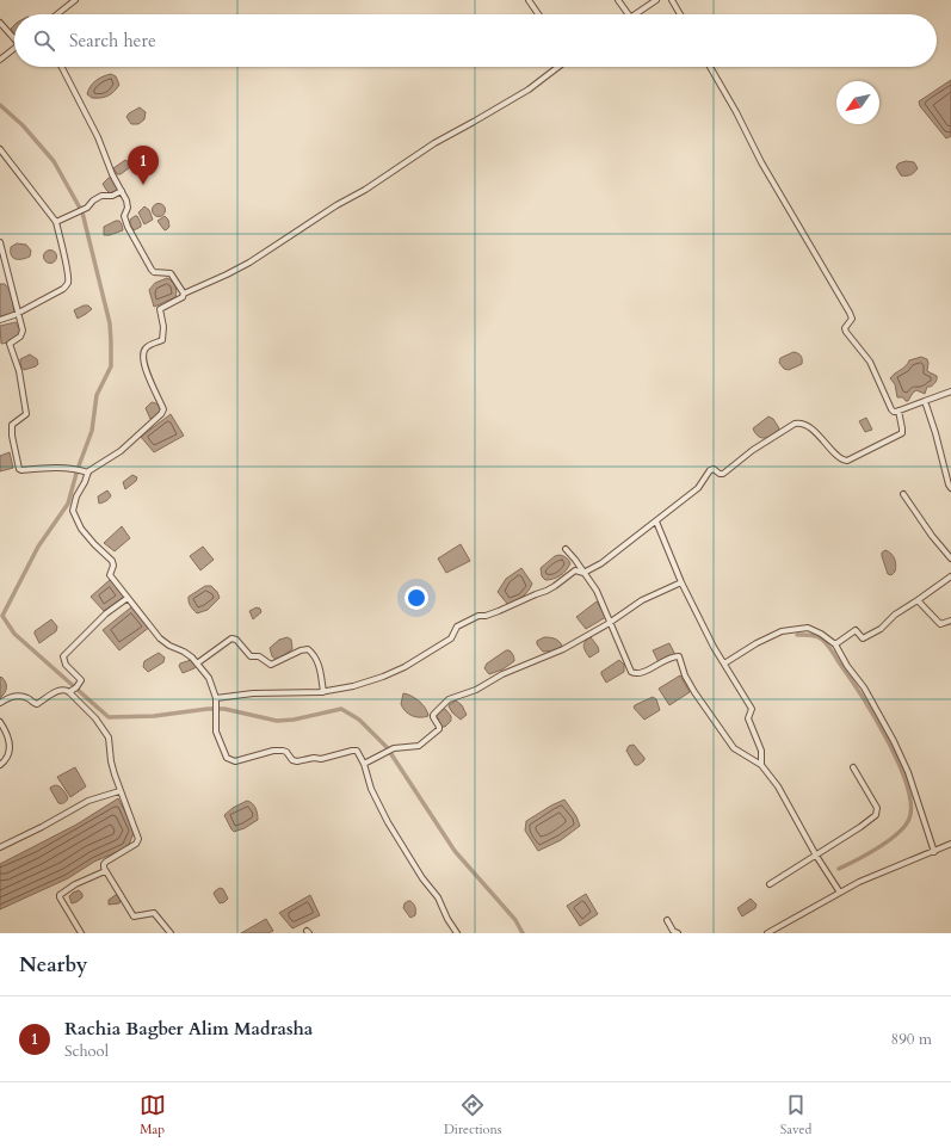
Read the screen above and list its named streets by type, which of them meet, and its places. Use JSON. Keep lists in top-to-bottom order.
{
  "north": "bottom left",
  "page": {
    "search": "Search here",
    "pins": "1",
    "heading": "Nearby",
    "list": [
      {
        "mark": "1",
        "name": "Rachia Bagber Alim Madrasha",
        "note": "School",
        "value": "890 m"
      }
    ],
    "nav": ["Map", "Directions", "Saved"]
  }
}
